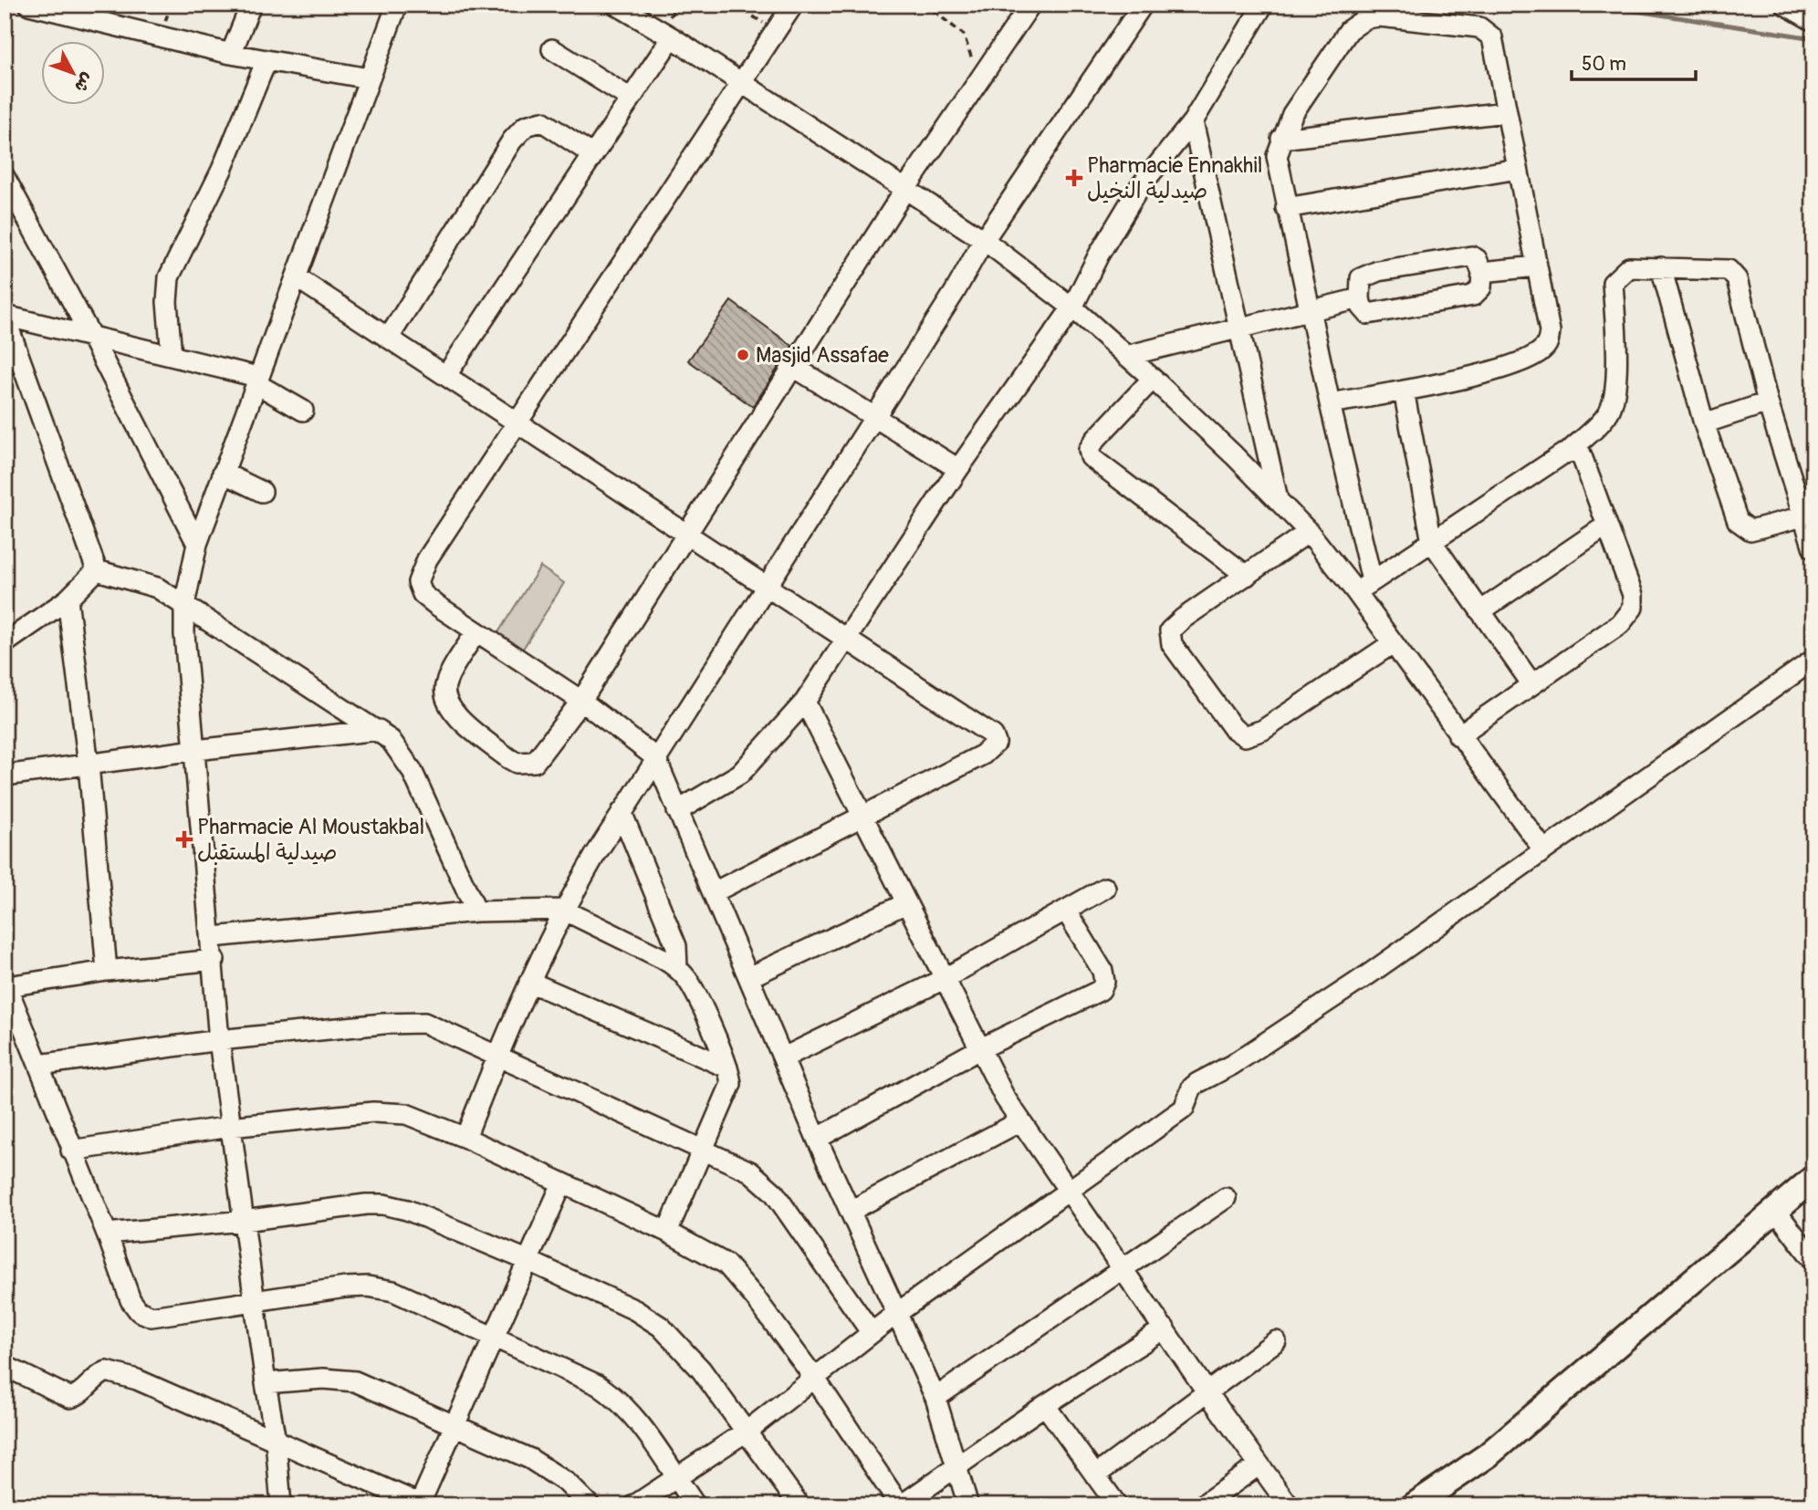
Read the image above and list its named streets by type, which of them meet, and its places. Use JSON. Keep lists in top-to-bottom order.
{
  "places": {
    "health": ["Pharmacie Ennakhil صيدلية النخيل", "Pharmacie Al Moustakbal صيدلية المستقبل"],
    "other": ["Masjid Assafae"]
  },
  "scale_bar": "50 m",
  "north": "bottom right"
}
